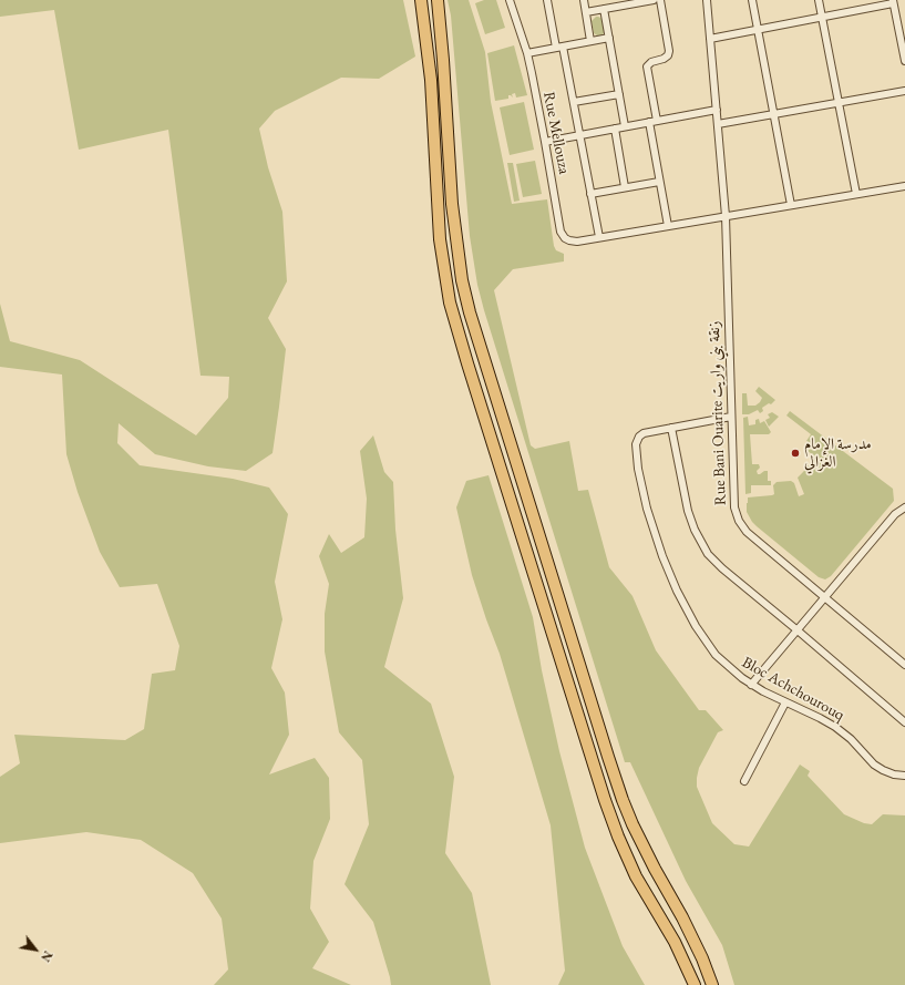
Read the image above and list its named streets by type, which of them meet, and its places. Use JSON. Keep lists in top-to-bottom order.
{
  "streets": {
    "street": ["Rue Mellouza", "Rue Bani Ouarite زنقة بني واريت", "Bloc Achchourouq"]
  },
  "crossings": [
    ["Rue Mellouza", "Rue Bani Ouarite زنقة بني واريت"]
  ],
  "places": ["مدرسة الإمام الغزالي"],
  "north": "bottom right"
}
